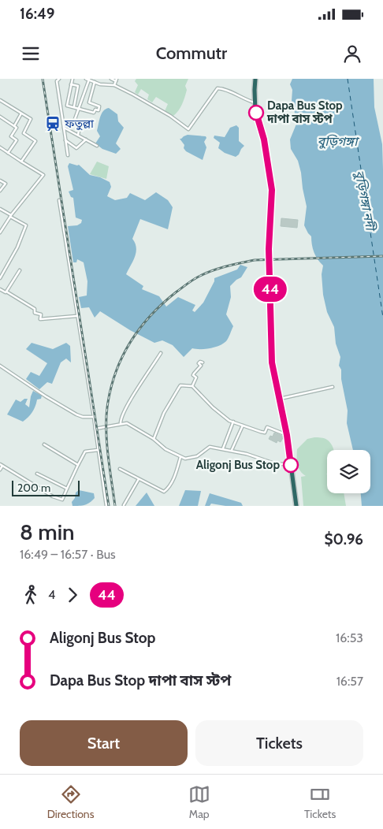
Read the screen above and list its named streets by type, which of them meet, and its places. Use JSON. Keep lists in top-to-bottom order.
{
  "water": ["বুড়িগঙ্গা", "বুড়িগঙ্গা নদী"],
  "places": {
    "other": ["Dapa Bus Stop দাপা বাস স্টপ", "Aligonj Bus Stop"],
    "station": ["ফতুল্লা"]
  },
  "lines": ["bus line 44"],
  "scale_bar": "200 m",
  "page": {
    "status": "16:49",
    "header": "Commutr",
    "on_map": "44",
    "scale": "200 m",
    "heading": ["8 min", "16:49 – 16:57 · Bus", "$0.96"],
    "legs": ["4", "44"],
    "list": [
      {
        "name": "Aligonj Bus Stop",
        "value": "16:53"
      },
      {
        "name": "Dapa Bus Stop দাপা বাস স্টপ",
        "value": "16:57"
      }
    ],
    "buttons": ["Start", "Tickets"],
    "tabs": ["Directions", "Map", "Tickets"]
  }
}
